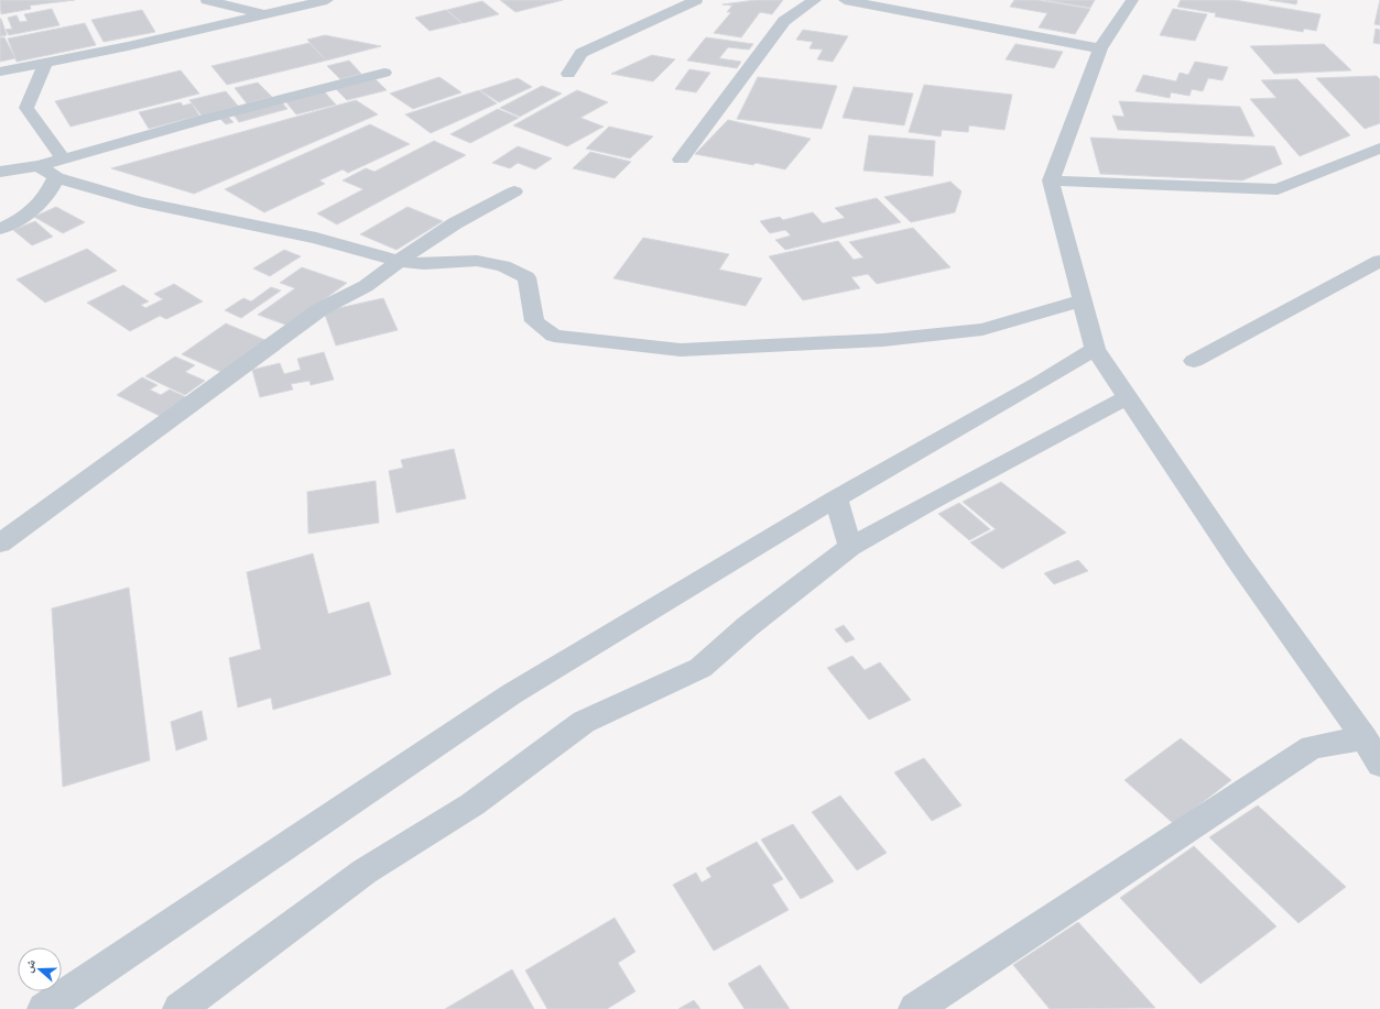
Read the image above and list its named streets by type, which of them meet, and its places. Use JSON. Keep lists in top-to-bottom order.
{
  "north": "left"
}
